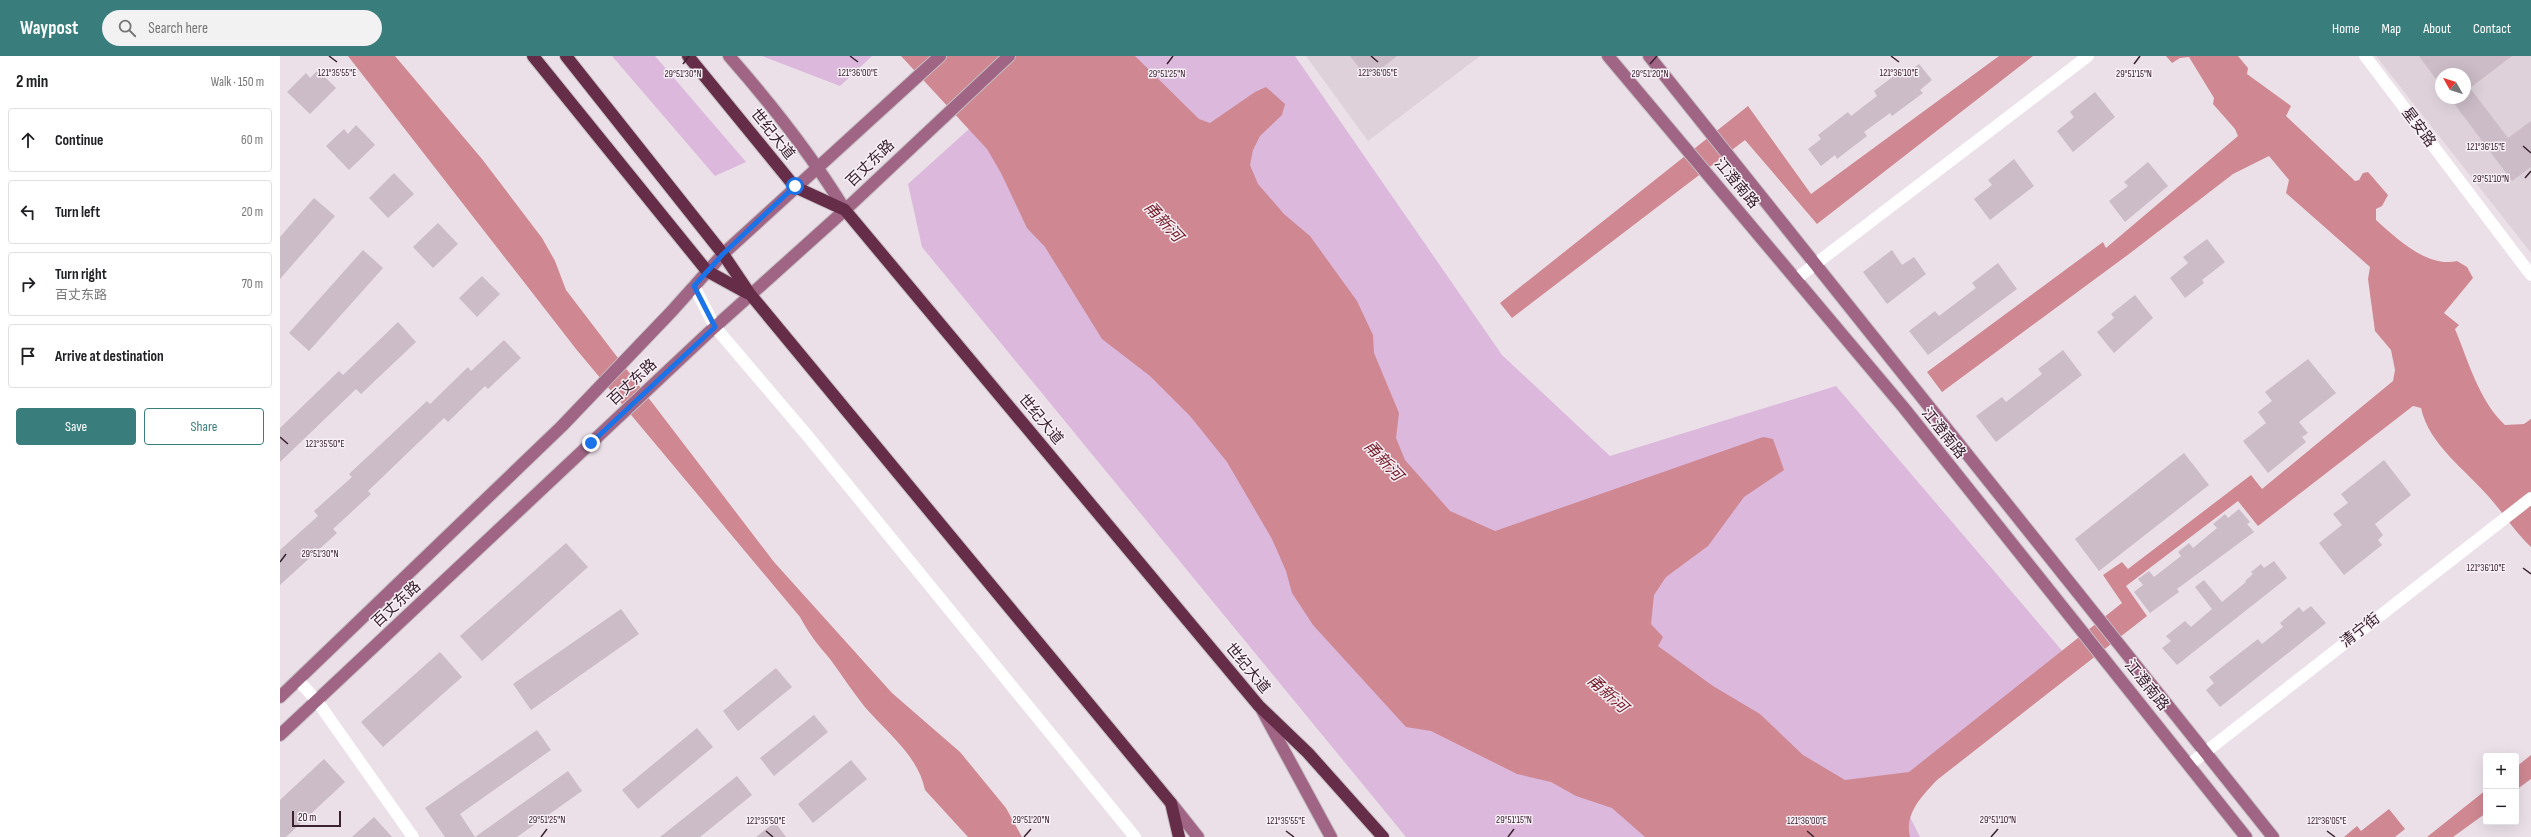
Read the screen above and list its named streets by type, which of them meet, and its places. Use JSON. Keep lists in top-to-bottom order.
{
  "streets": {
    "highway": ["世纪大道"],
    "main road": ["百丈东路", "江澄南路"],
    "street": ["星安路", "清宁街"]
  },
  "crossings": [
    ["世纪大道", "百丈东路"],
    ["江澄南路", "清宁街"]
  ],
  "water": ["甬新河"],
  "scale_bar": "20 m",
  "north": "top left",
  "page": {
    "header": "Waypost",
    "search": "Search here",
    "nav": [
      "Home",
      "Map",
      "About",
      "Contact"
    ],
    "heading": ["2 min", "Walk · 150 m"],
    "list": [
      ["Continue", "60 m"],
      ["Turn left", "20 m"],
      ["Turn right", "百丈东路", "70 m"],
      "Arrive at destination"
    ],
    "buttons": ["Save", "Share"],
    "map_buttons": ["+", "−"],
    "scale": "20 m"
  },
  "coordinates": [
    "121°36'00\"E",
    "121°35'55\"E",
    "121°36'05\"E",
    "121°36'10\"E",
    "29°51'30\"N",
    "29°51'25\"N",
    "29°51'20\"N",
    "29°51'15\"N",
    "121°36'15\"E",
    "29°51'10\"N",
    "121°35'50\"E"
  ]
}
